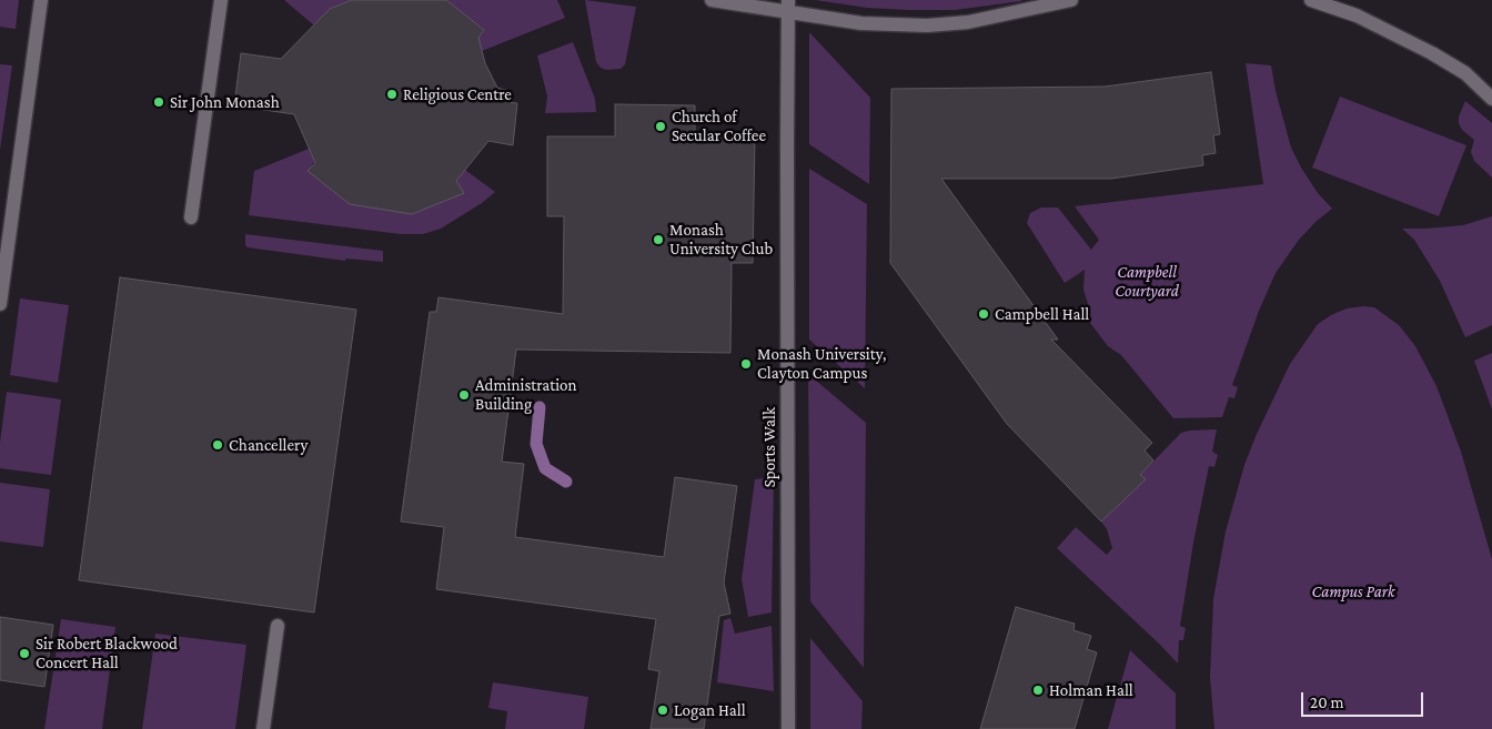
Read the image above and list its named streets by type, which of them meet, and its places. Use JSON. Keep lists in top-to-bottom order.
{
  "streets": {
    "street": ["Sports Walk"]
  },
  "parks": ["Campbell Courtyard", "Campus Park"],
  "places": [
    "Religious Centre",
    "Sir John Monash",
    "Church of Secular Coffee",
    "Monash University Club",
    "Campbell Hall",
    "Monash University, Clayton Campus",
    "Administration Building",
    "Chancellery",
    "Sir Robert Blackwood Concert Hall",
    "Holman Hall",
    "Logan Hall"
  ],
  "scale_bar": "20 m"
}
